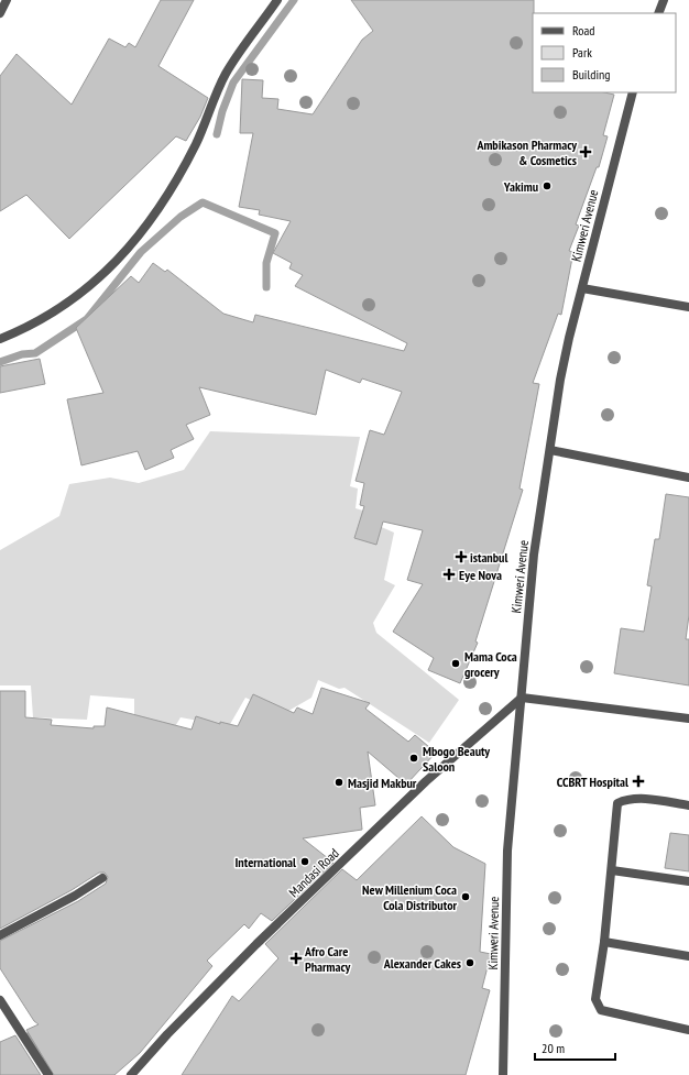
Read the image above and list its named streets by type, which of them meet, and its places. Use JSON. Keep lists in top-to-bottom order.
{
  "streets": {
    "street": ["Kimweri Avenue", "Mandasi Road"]
  },
  "crossings": [
    ["Kimweri Avenue", "Mandasi Road"]
  ],
  "places": {
    "health": [
      "Ambikason Pharmacy & Cosmetics",
      "istanbul",
      "Eye Nova",
      "CCBRT Hospital",
      "Afro Care Pharmacy"
    ],
    "other": [
      "Yakimu",
      "Mama Coca grocery",
      "Mbogo Beauty Saloon",
      "Masjid Makbur",
      "International",
      "New Millenium Coca Cola Distributor",
      "Alexander Cakes"
    ]
  },
  "legend": ["Road", "Park", "Building"],
  "scale_bar": "20 m"
}
